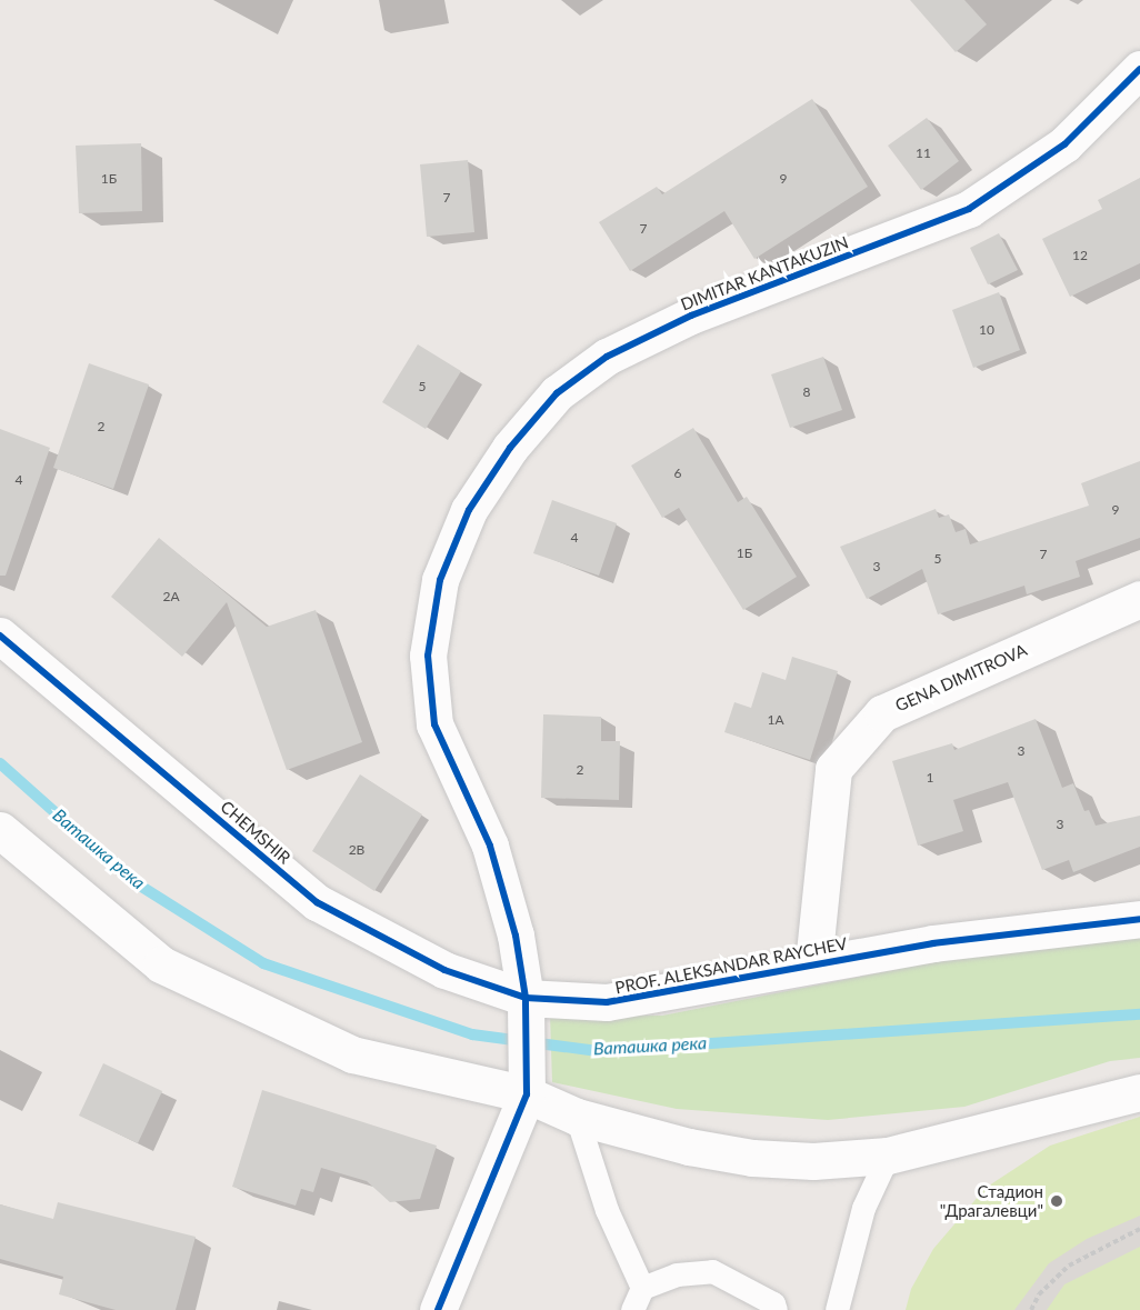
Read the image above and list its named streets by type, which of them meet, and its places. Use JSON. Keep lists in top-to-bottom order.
{
  "streets": {
    "street": [
      "DIMITAR KANTAKUZIN",
      "GENA DIMITROVA",
      "CHEMSHIR",
      "PROF. ALEKSANDAR RAYCHEV"
    ]
  },
  "crossings": [
    ["DIMITAR KANTAKUZIN", "CHEMSHIR"],
    ["DIMITAR KANTAKUZIN", "PROF. ALEKSANDAR RAYCHEV"],
    ["GENA DIMITROVA", "PROF. ALEKSANDAR RAYCHEV"],
    ["CHEMSHIR", "PROF. ALEKSANDAR RAYCHEV"]
  ],
  "water": ["Ваташка река"],
  "places": ["Стадион \"Драгалевци\""],
  "house_numbers": [
    "11",
    "1Б",
    "9",
    "7",
    "7",
    "12",
    "10",
    "5",
    "8",
    "2",
    "6",
    "4",
    "9",
    "4",
    "1Б",
    "7",
    "5",
    "3",
    "2А",
    "1А",
    "3",
    "2",
    "1",
    "3",
    "2В"
  ]
}
